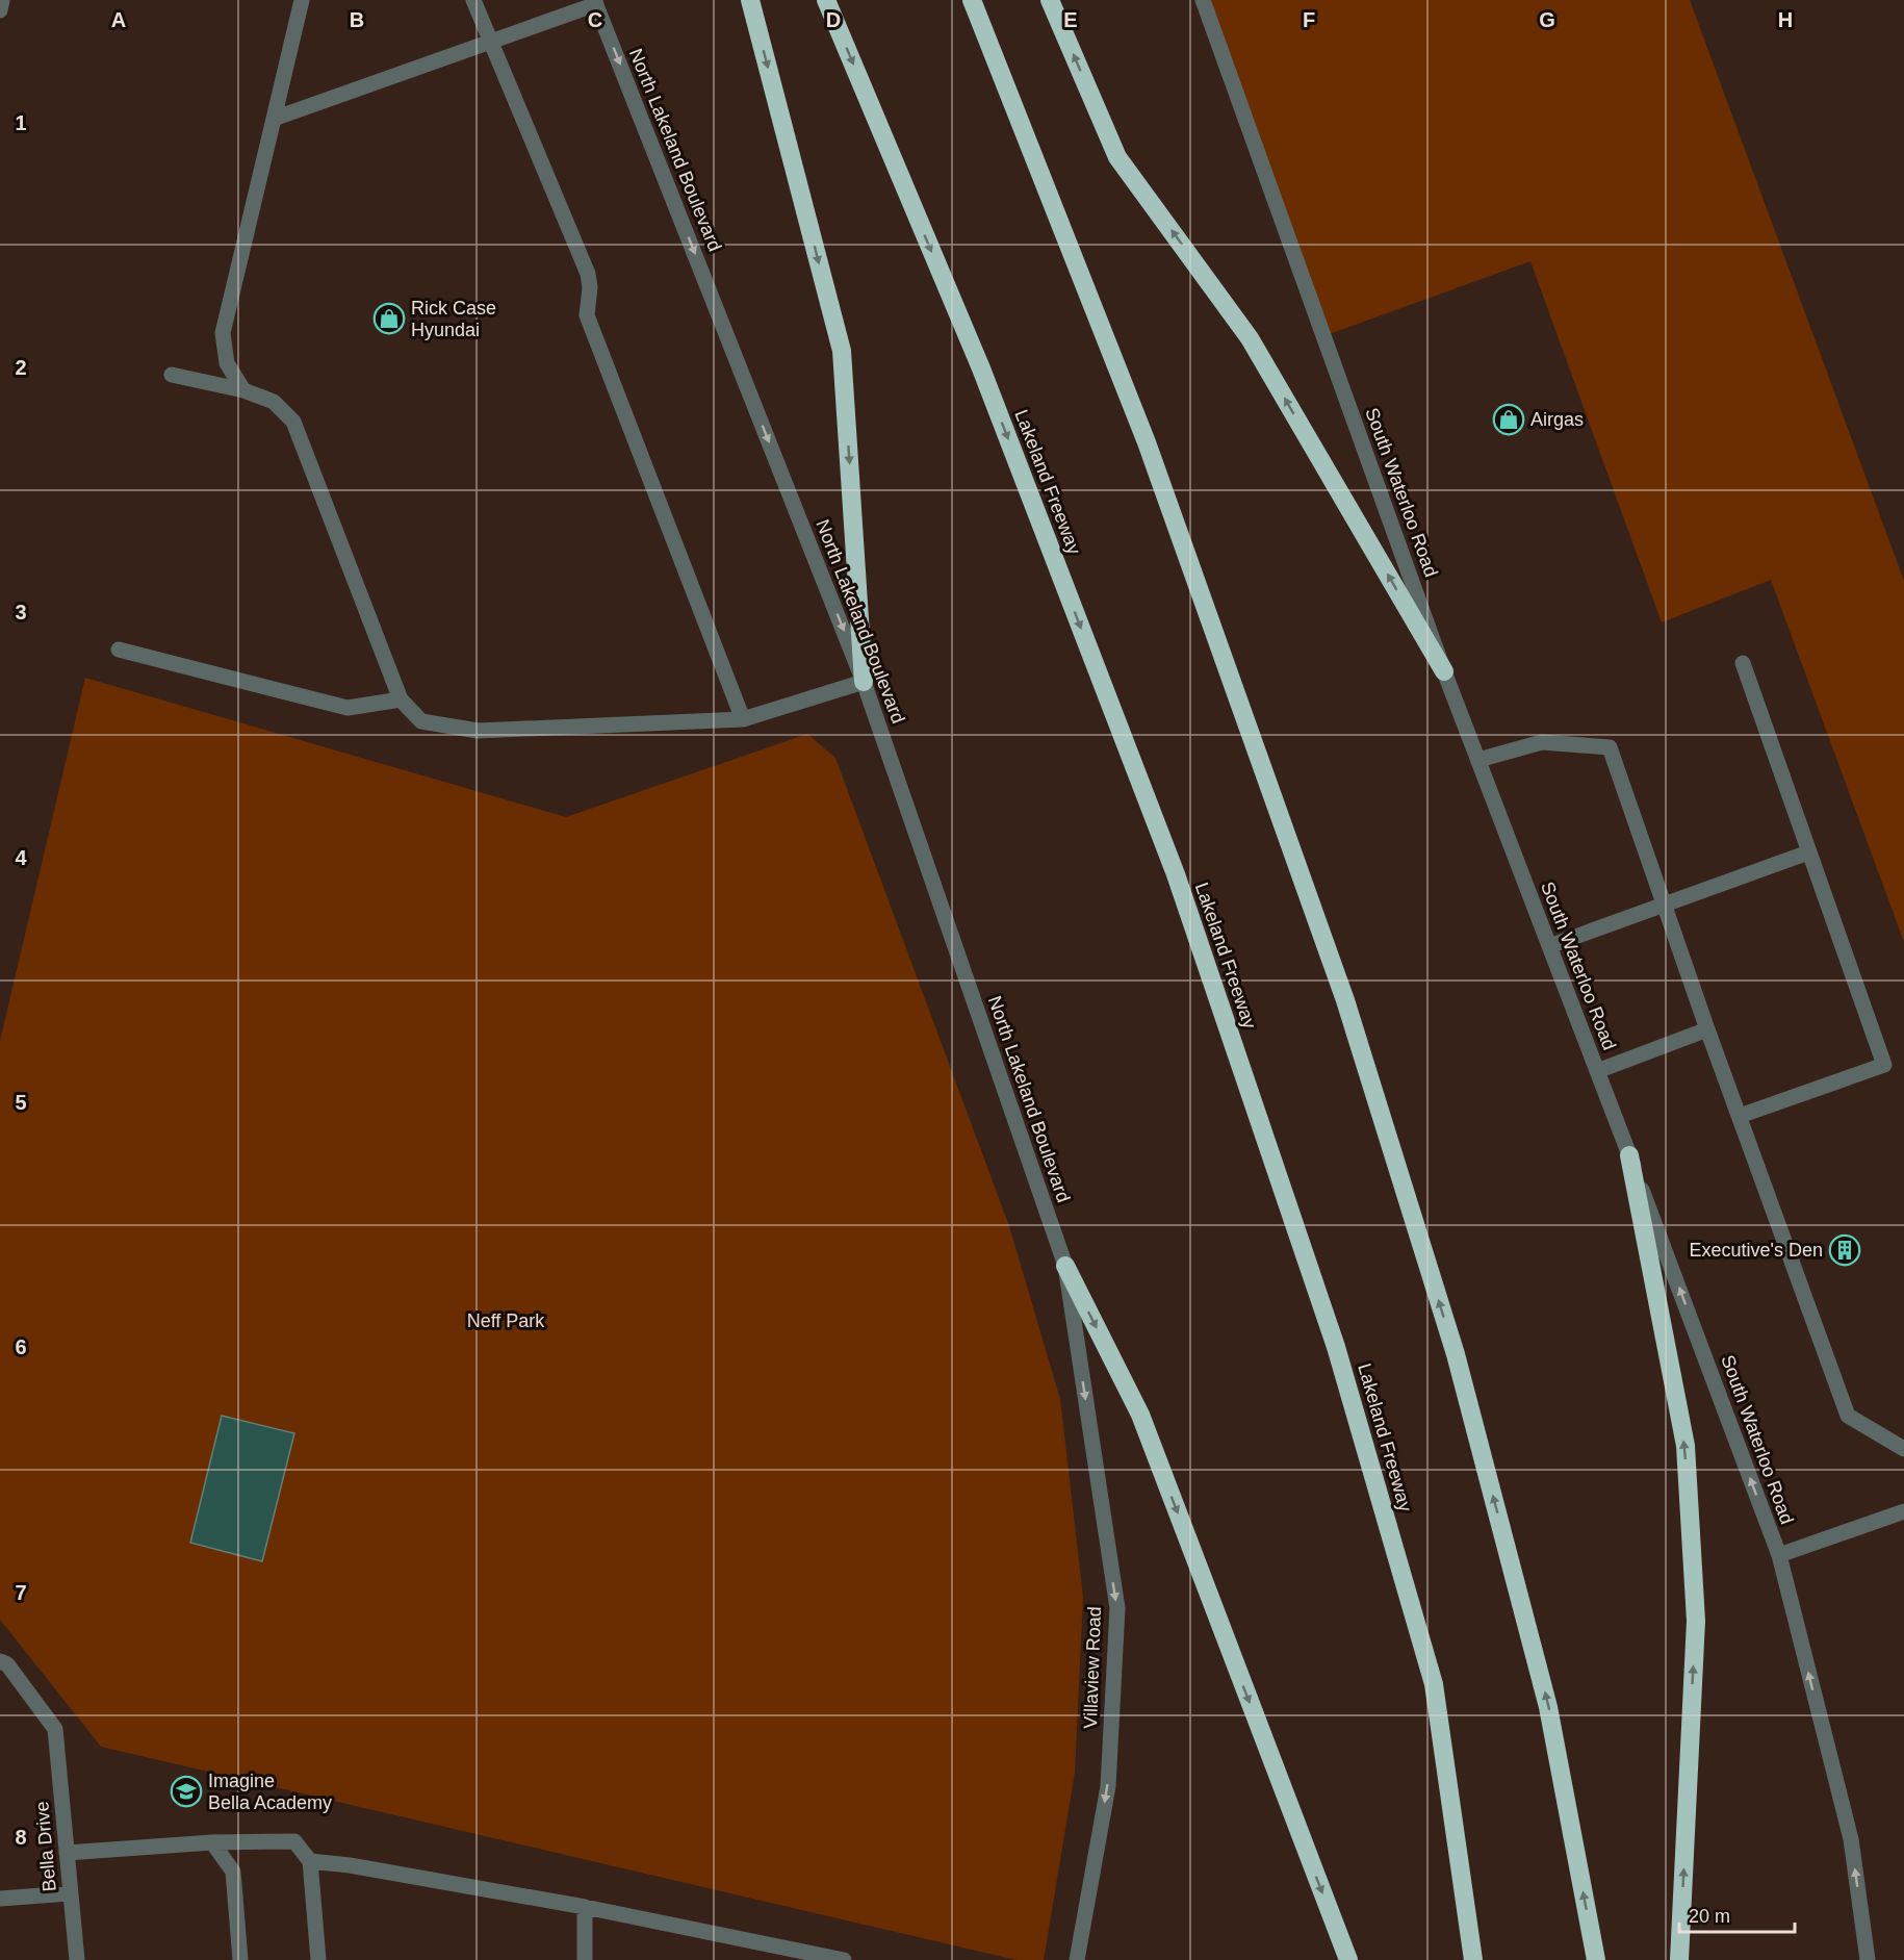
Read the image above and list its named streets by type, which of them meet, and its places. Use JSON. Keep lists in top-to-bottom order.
{
  "streets": {
    "highway": ["Lakeland Freeway"],
    "street": [
      "North Lakeland Boulevard",
      "South Waterloo Road",
      "Villaview Road",
      "Bella Drive"
    ]
  },
  "crossings": [
    ["North Lakeland Boulevard", "Villaview Road"]
  ],
  "one_way": ["Villaview Road"],
  "parks": ["Neff Park"],
  "places": {
    "shop": ["Rick Case Hyundai", "Airgas"],
    "building": ["Executive's Den"],
    "school or university": ["Imagine Bella Academy"]
  },
  "scale_bar": "20 m",
  "grid": {
    "columns": [
      "A",
      "B",
      "C",
      "D",
      "E",
      "F",
      "G",
      "H"
    ],
    "rows": [
      "1",
      "2",
      "3",
      "4",
      "5",
      "6",
      "7",
      "8"
    ]
  }
}
